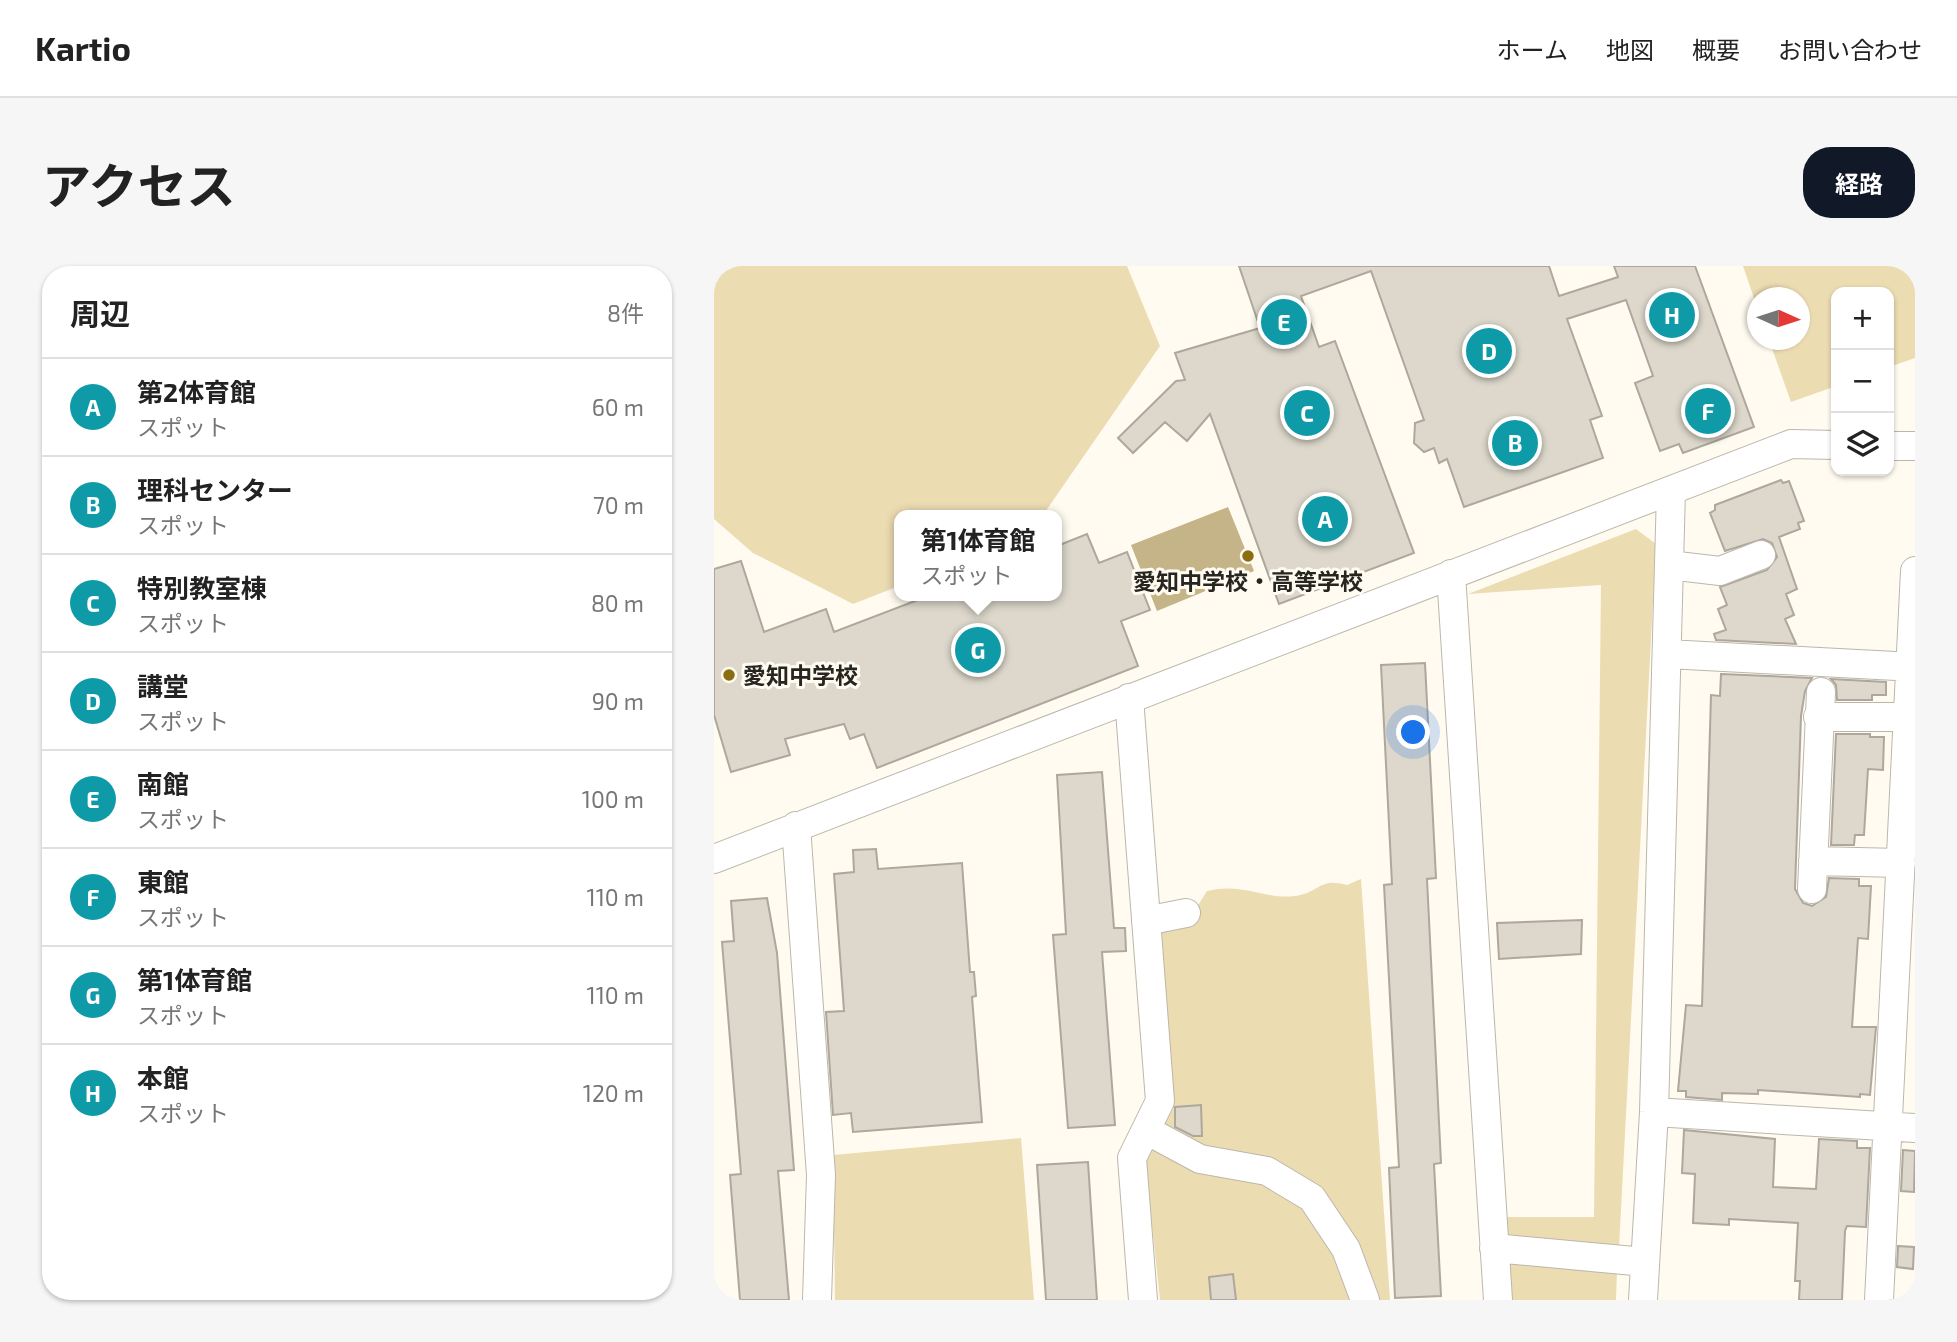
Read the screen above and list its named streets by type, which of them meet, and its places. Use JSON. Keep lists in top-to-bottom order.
{
  "places": ["愛知中学校・高等学校", "愛知中学校"],
  "north": "right",
  "page": {
    "header": "Kartio",
    "nav": [
      "ホーム",
      "地図",
      "概要",
      "お問い合わせ"
    ],
    "title": "アクセス",
    "buttons": "経路",
    "heading": ["周辺", "8件"],
    "map_buttons": ["+", "−"],
    "pins": [
      "H",
      "E",
      "D",
      "F",
      "C",
      "B",
      "A",
      "G"
    ],
    "list": [
      {
        "mark": "A",
        "name": "第2体育館",
        "note": "スポット",
        "value": "60 m"
      },
      {
        "mark": "B",
        "name": "理科センター",
        "note": "スポット",
        "value": "70 m"
      },
      {
        "mark": "C",
        "name": "特別教室棟",
        "note": "スポット",
        "value": "80 m"
      },
      {
        "mark": "D",
        "name": "講堂",
        "note": "スポット",
        "value": "90 m"
      },
      {
        "mark": "E",
        "name": "南館",
        "note": "スポット",
        "value": "100 m"
      },
      {
        "mark": "F",
        "name": "東館",
        "note": "スポット",
        "value": "110 m"
      },
      {
        "mark": "G",
        "name": "第1体育館",
        "note": "スポット",
        "value": "110 m"
      },
      {
        "mark": "H",
        "name": "本館",
        "note": "スポット",
        "value": "120 m"
      }
    ],
    "popup": ["第1体育館", "スポット"]
  }
}
